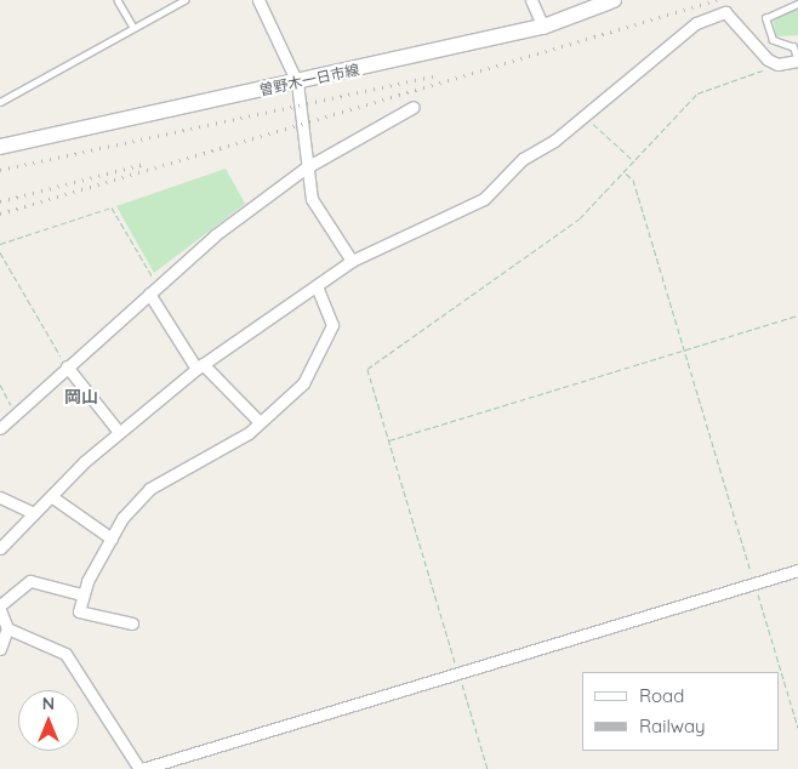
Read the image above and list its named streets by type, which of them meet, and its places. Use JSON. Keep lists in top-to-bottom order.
{
  "streets": {
    "main road": ["曽野木一日市線"]
  },
  "districts": ["岡山"],
  "legend": ["Road", "Railway"],
  "north": "top"
}
